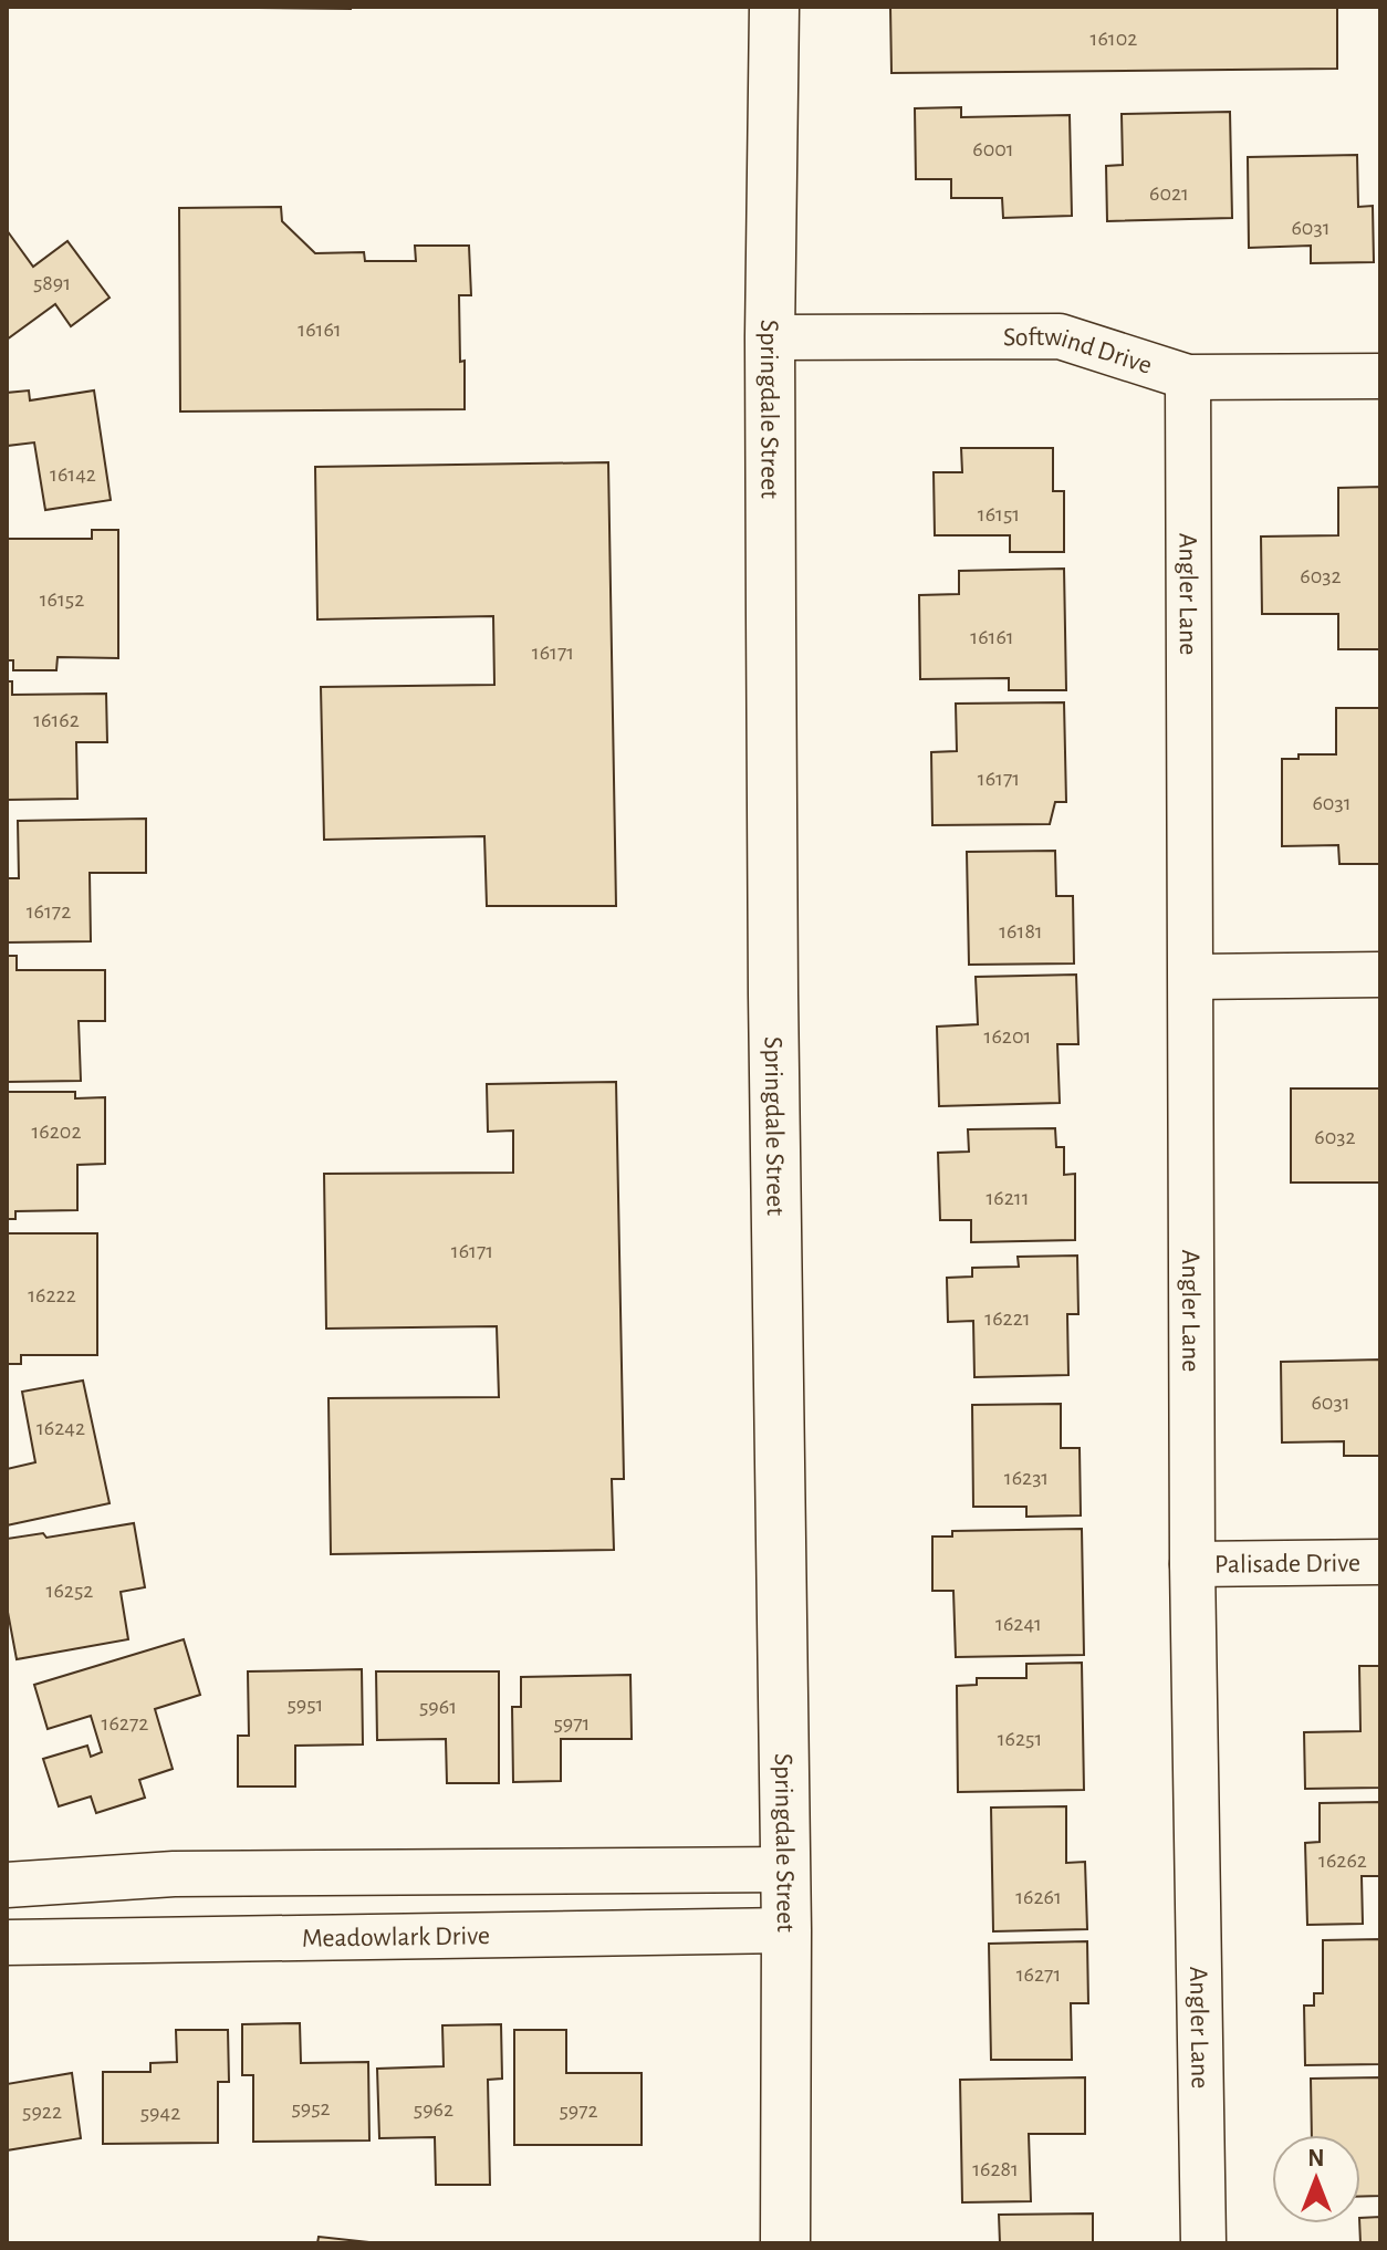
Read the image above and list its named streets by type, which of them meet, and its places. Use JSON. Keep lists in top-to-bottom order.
{
  "streets": {
    "main road": ["Springdale Street"],
    "street": [
      "Softwind Drive",
      "Angler Lane",
      "Palisade Drive",
      "Meadowlark Drive"
    ]
  },
  "crossings": [
    ["Softwind Drive", "Springdale Street"],
    ["Softwind Drive", "Angler Lane"],
    ["Springdale Street", "Meadowlark Drive"],
    ["Angler Lane", "Palisade Drive"]
  ],
  "house_numbers": [
    "16102",
    "6001",
    "6021",
    "6031",
    "5891",
    "16161",
    "16142",
    "16151",
    "6032",
    "16152",
    "16161",
    "16171",
    "16162",
    "16171",
    "6031",
    "16172",
    "16181",
    "16201",
    "16202",
    "6032",
    "16211",
    "16171",
    "16222",
    "16221",
    "6031",
    "16242",
    "16231",
    "16252",
    "16241",
    "5951",
    "5961",
    "16272",
    "5971",
    "16251",
    "16262",
    "16261",
    "16271",
    "5952",
    "5962",
    "5972",
    "5922",
    "5942",
    "16281"
  ],
  "north": "top"
}
